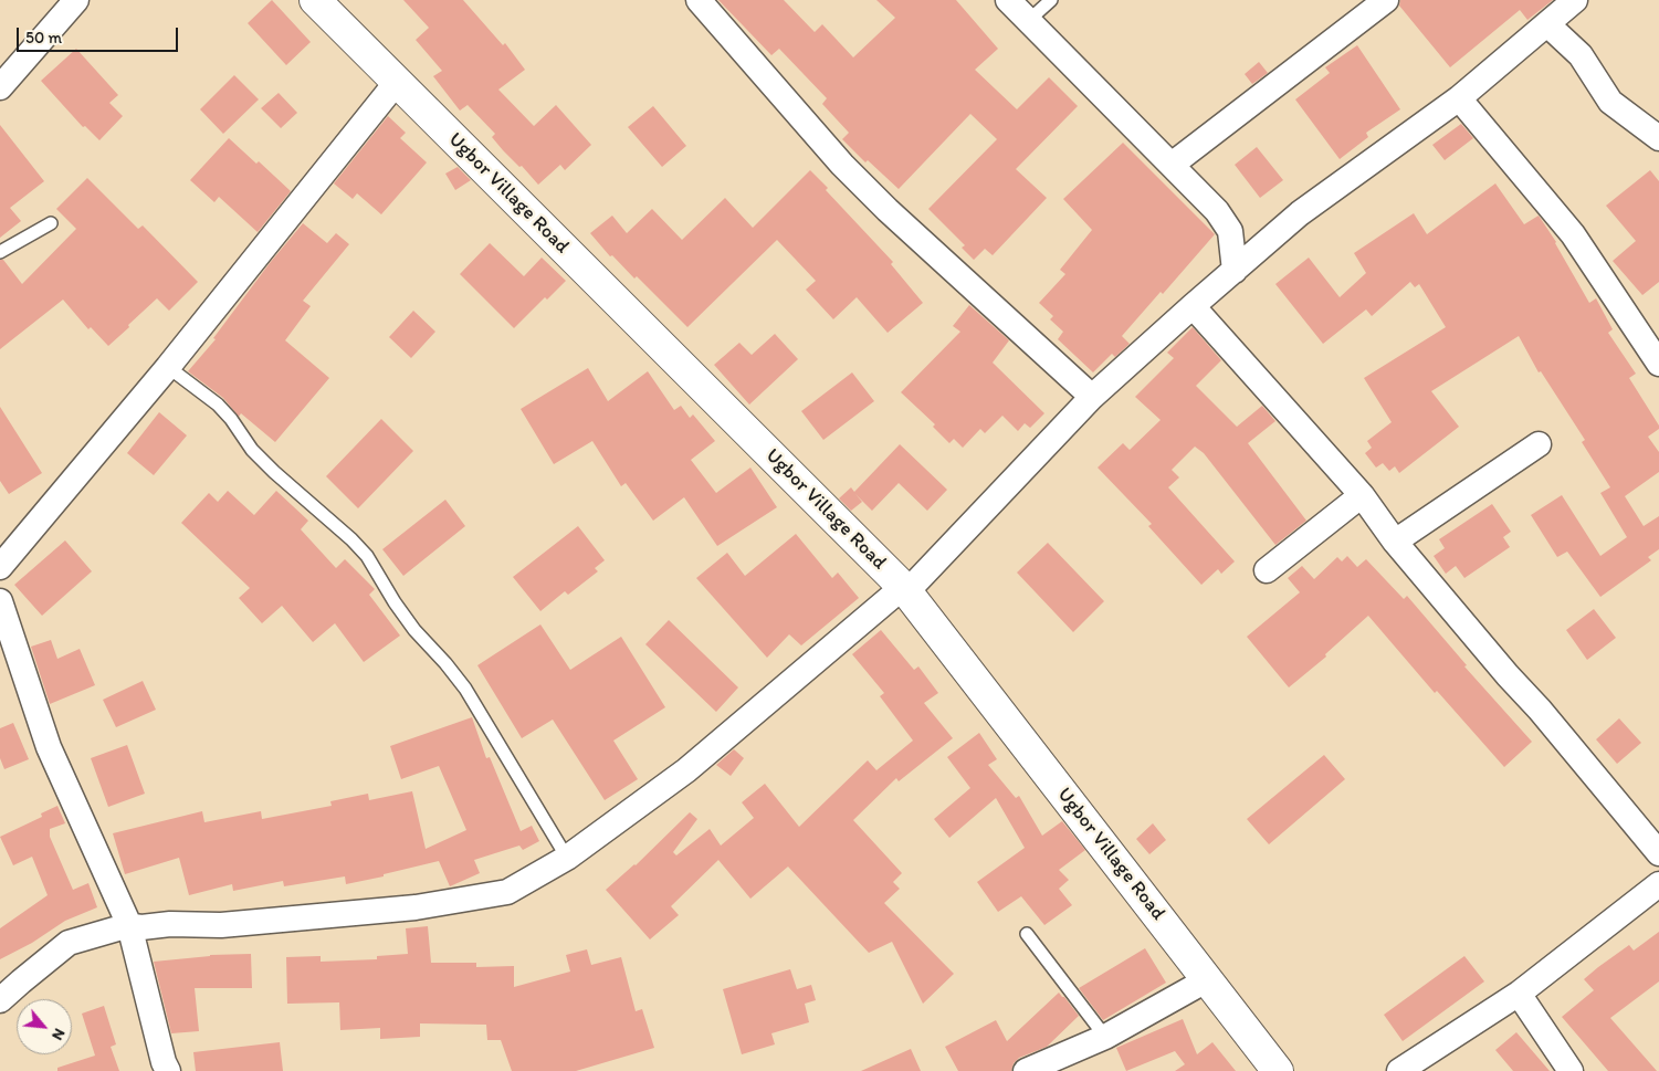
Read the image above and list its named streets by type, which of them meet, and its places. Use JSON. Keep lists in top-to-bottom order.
{
  "streets": {
    "street": ["Ugbor Village Road"]
  },
  "scale_bar": "50 m",
  "north": "bottom right"
}
